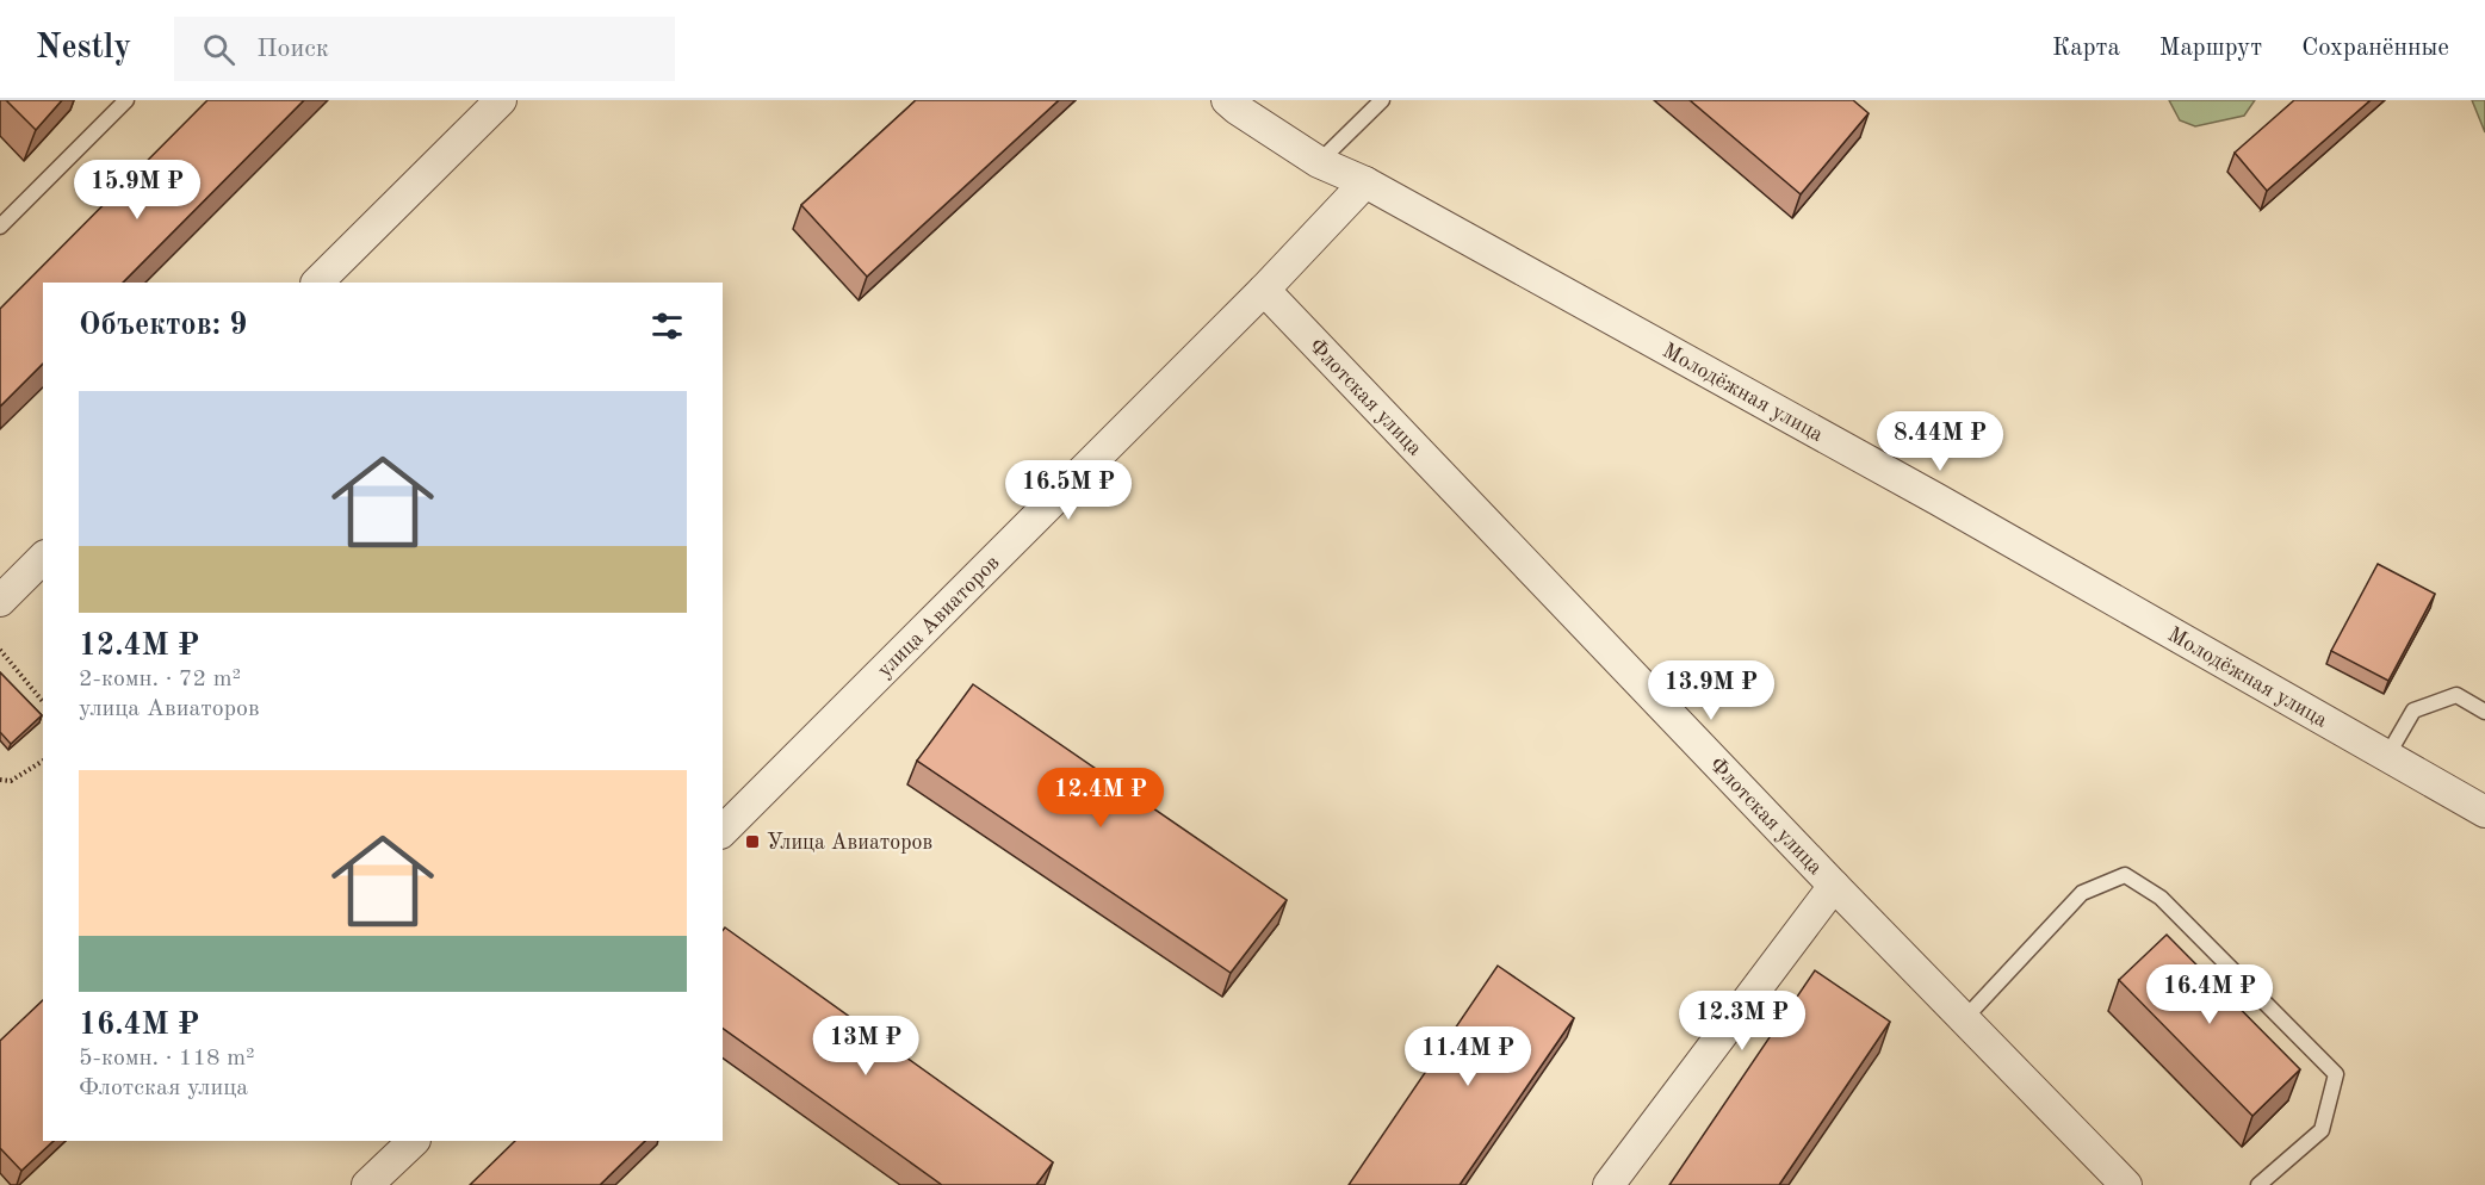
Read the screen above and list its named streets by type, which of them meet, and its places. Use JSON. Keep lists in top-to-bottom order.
{
  "streets": {
    "street": ["Молодёжная улица", "Флотская улица", "улица Авиаторов"]
  },
  "crossings": [
    ["Молодёжная улица", "улица Авиаторов"],
    ["Флотская улица", "улица Авиаторов"]
  ],
  "places": {
    "transit": ["Улица Авиаторов"]
  },
  "page": {
    "header": "Nestly",
    "search": "Поиск",
    "nav": ["Карта", "Маршрут", "Сохранённые"],
    "price": [
      "15.9M ₽",
      "8.44M ₽",
      "16.5M ₽",
      "13.9M ₽",
      "12.4M ₽",
      "16.4M ₽",
      "12.3M ₽",
      "13M ₽",
      "11.4M ₽"
    ],
    "heading": "Объектов: 9",
    "list": [
      {
        "name": "12.4M ₽",
        "note": "2-комн. · 72 m² · улица Авиаторов"
      },
      {
        "name": "16.4M ₽",
        "note": "5-комн. · 118 m² · Флотская улица"
      }
    ]
  }
}
